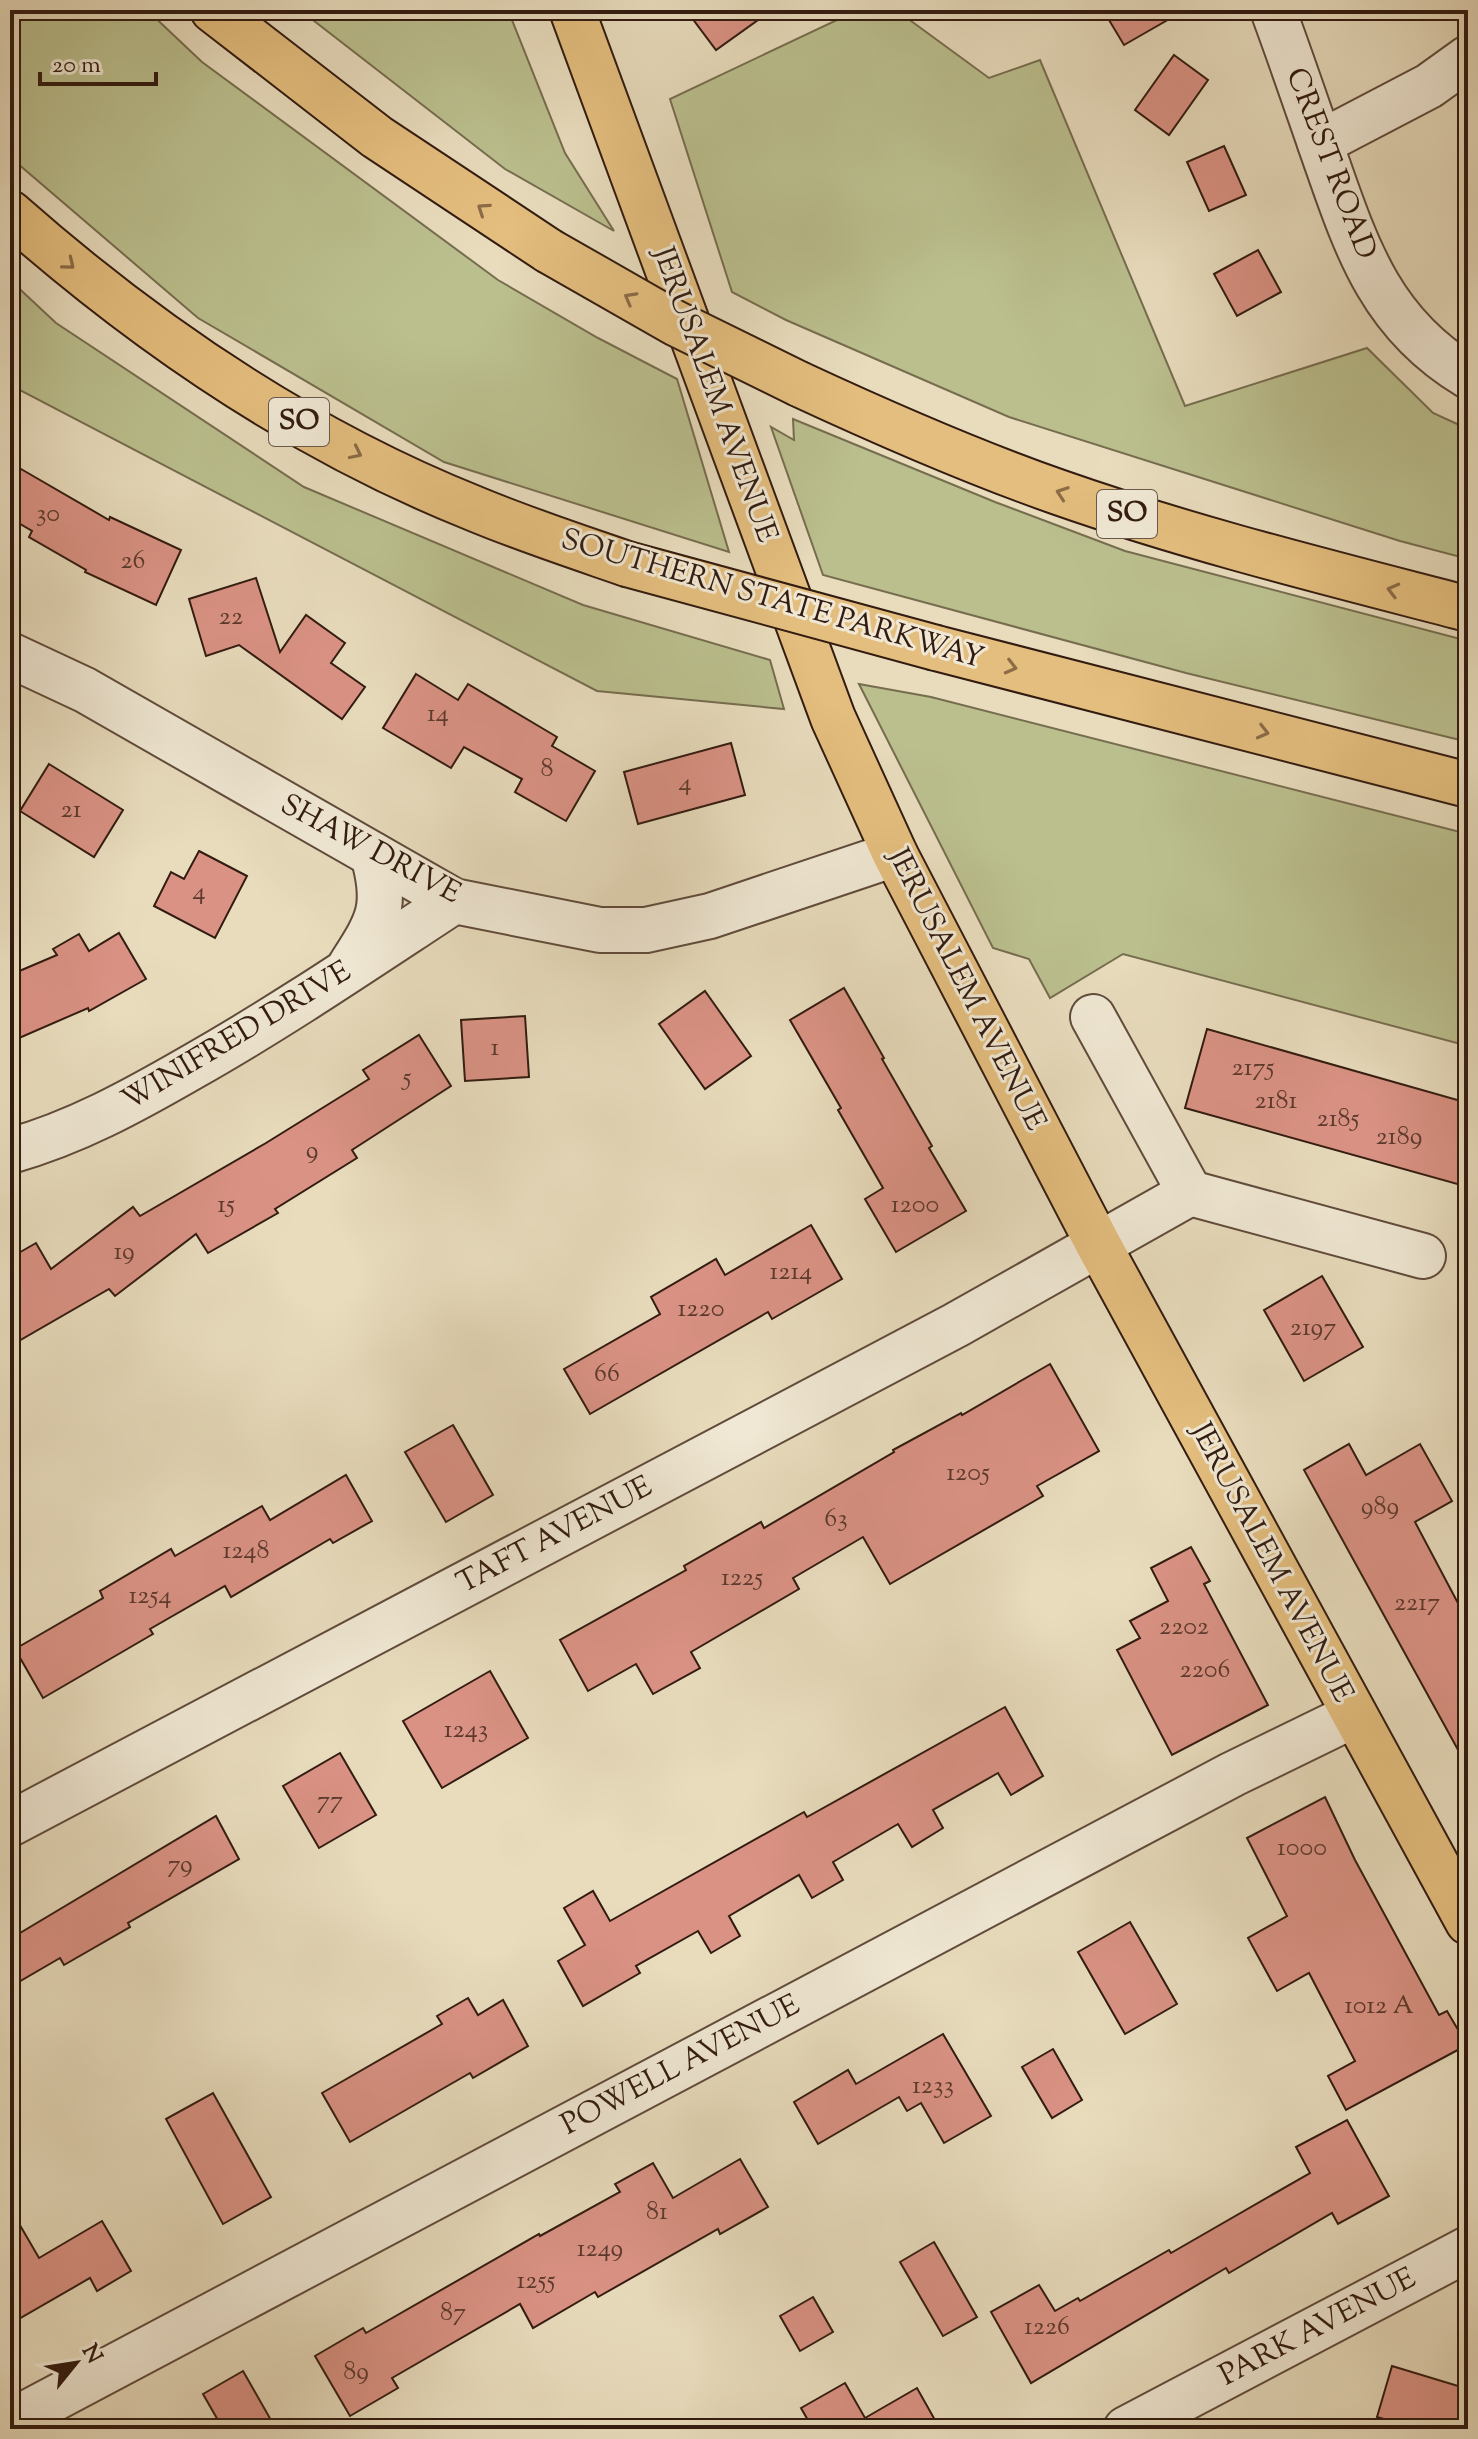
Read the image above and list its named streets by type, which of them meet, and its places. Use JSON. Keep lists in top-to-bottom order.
{
  "streets": {
    "main road": ["JERUSALEM AVENUE", "SO", "SOUTHERN STATE PARKWAY"],
    "street": [
      "CREST ROAD",
      "SHAW DRIVE",
      "WINIFRED DRIVE",
      "TAFT AVENUE",
      "POWELL AVENUE",
      "PARK AVENUE"
    ]
  },
  "crossings": [
    ["JERUSALEM AVENUE", "SHAW DRIVE"],
    ["JERUSALEM AVENUE", "TAFT AVENUE"],
    ["JERUSALEM AVENUE", "POWELL AVENUE"],
    ["SHAW DRIVE", "WINIFRED DRIVE"]
  ],
  "house_numbers": [
    "30",
    "26",
    "22",
    "14",
    "8",
    "4",
    "21",
    "4",
    "1",
    "2175",
    "5",
    "2181",
    "2185",
    "2189",
    "9",
    "15",
    "1200",
    "19",
    "1214",
    "1220",
    "2197",
    "66",
    "1205",
    "989",
    "63",
    "1248",
    "1225",
    "1254",
    "2217",
    "2202",
    "2206",
    "1243",
    "77",
    "1000",
    "79",
    "1012 A",
    "1233",
    "81",
    "1249",
    "1255",
    "87",
    "1226",
    "89"
  ],
  "scale_bar": "20 m",
  "north": "top right"
}
